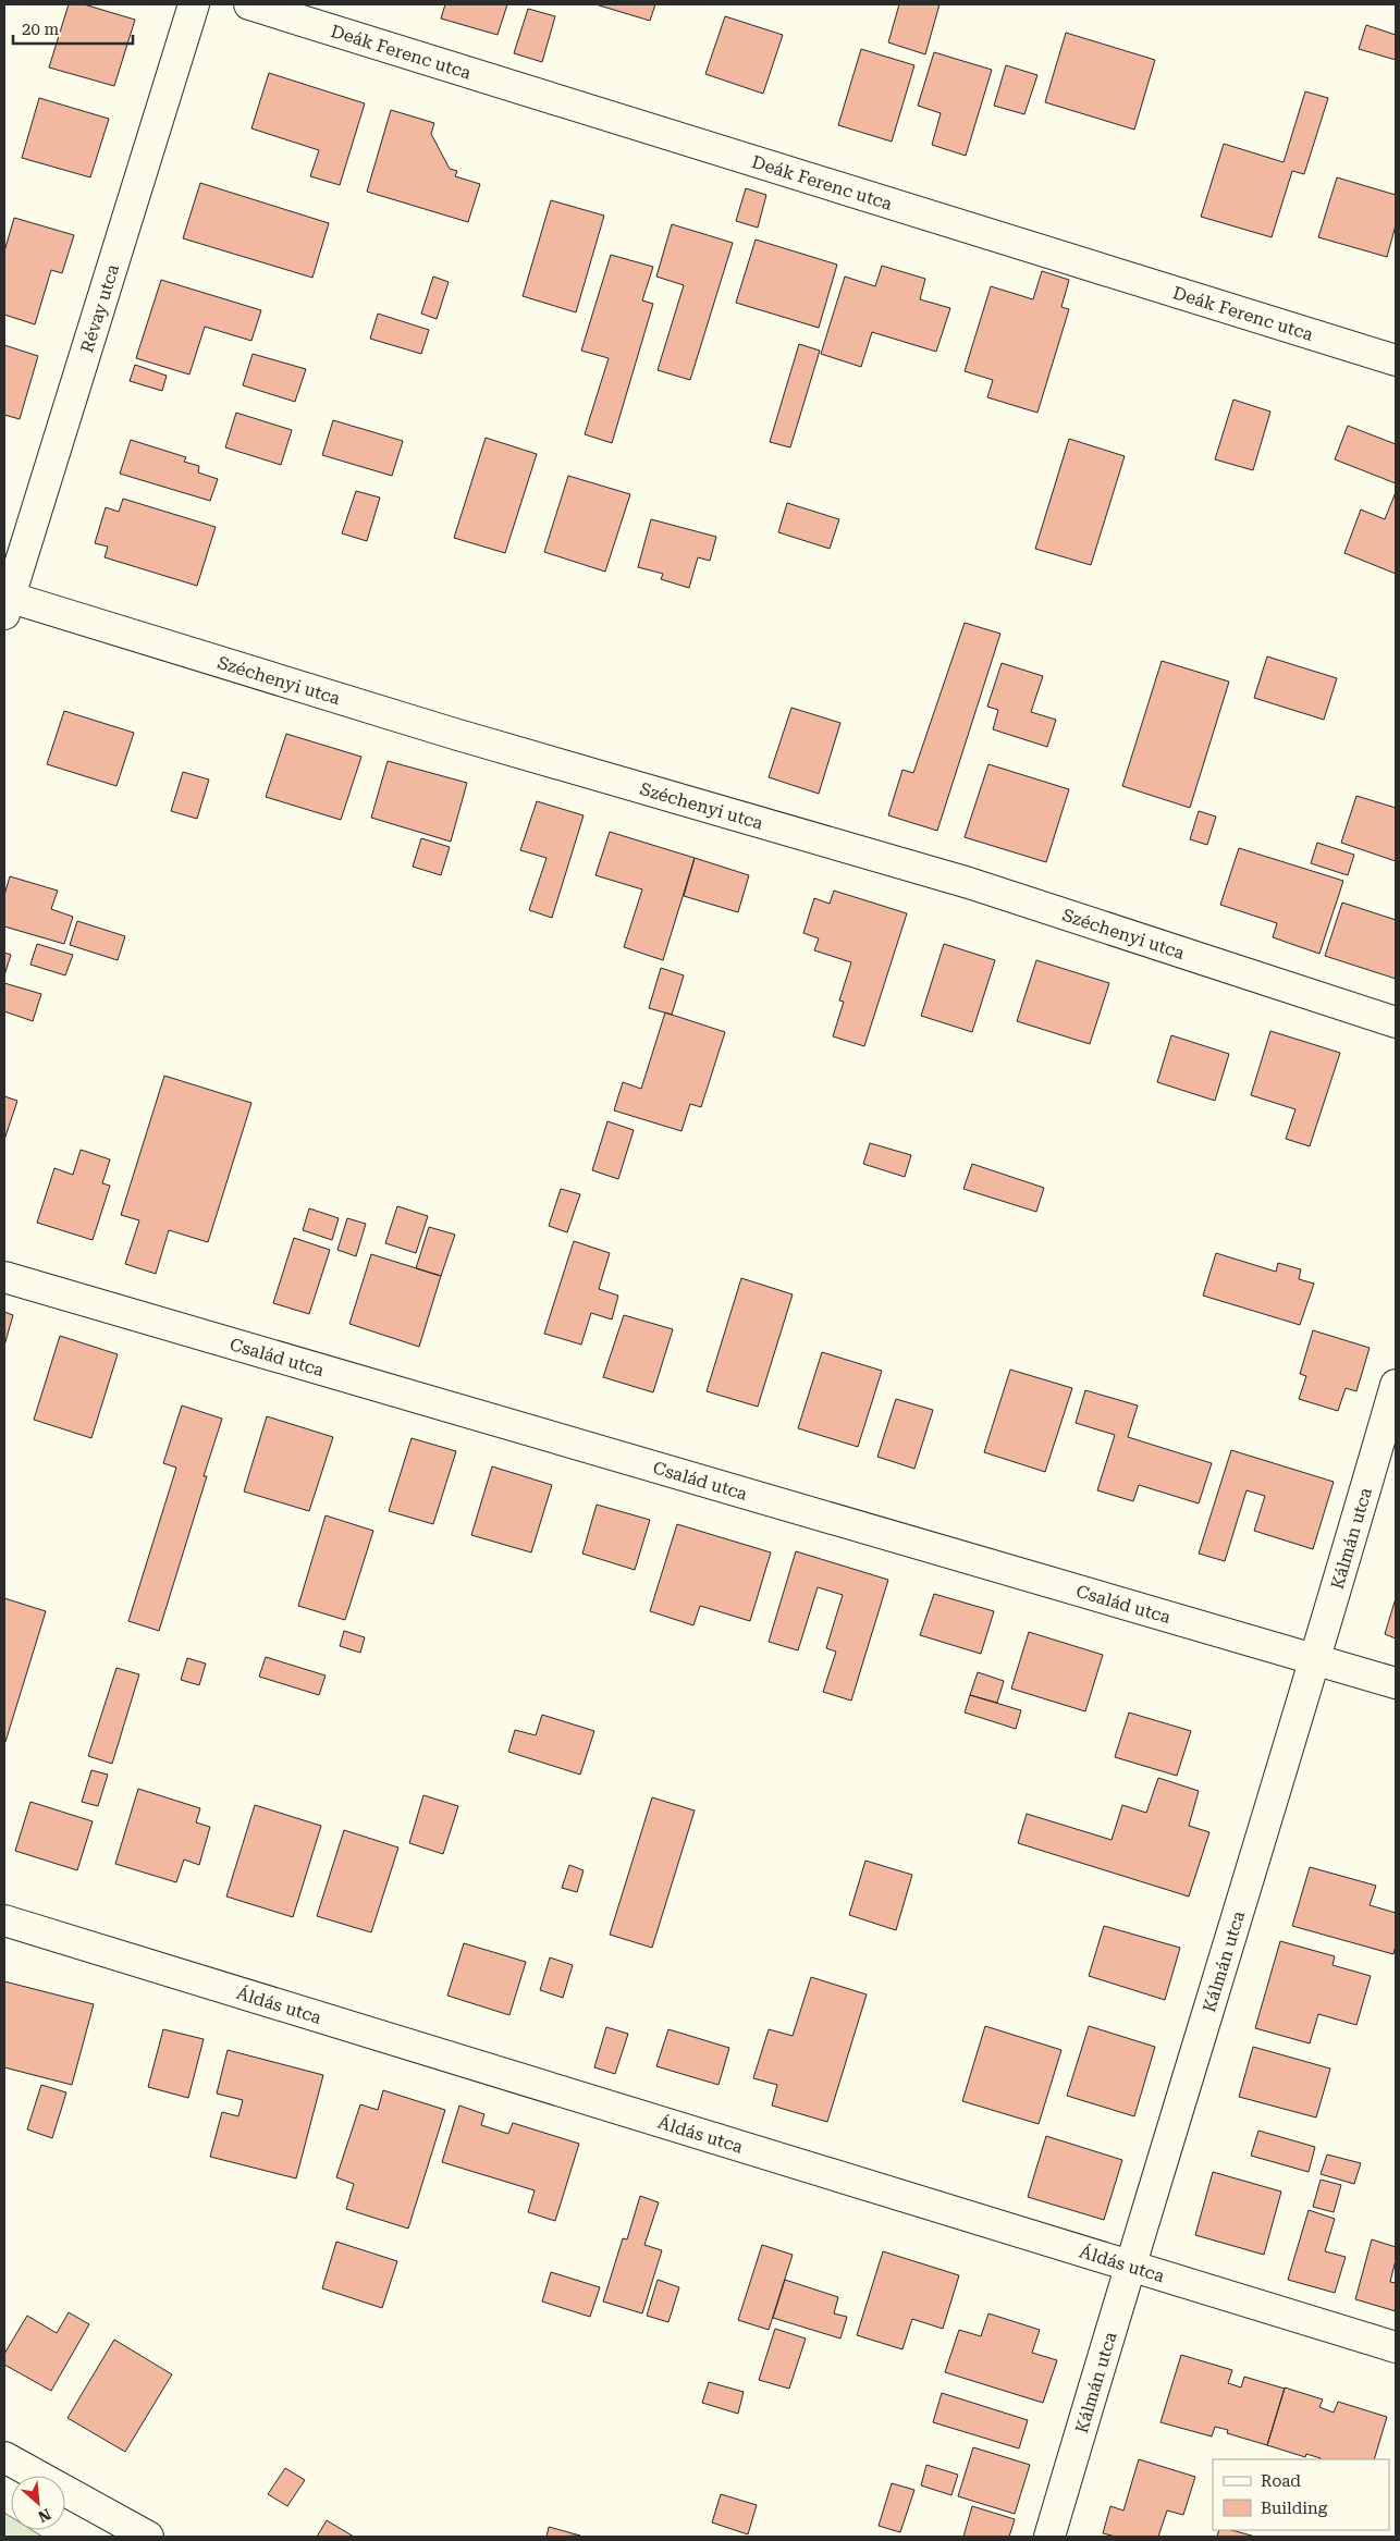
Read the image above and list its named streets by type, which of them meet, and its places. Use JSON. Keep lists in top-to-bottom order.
{
  "streets": {
    "street": [
      "Deák Ferenc utca",
      "Révay utca",
      "Széchenyi utca",
      "Család utca",
      "Kálmán utca",
      "Áldás utca"
    ]
  },
  "crossings": [
    ["Révay utca", "Széchenyi utca"],
    ["Család utca", "Kálmán utca"],
    ["Kálmán utca", "Áldás utca"]
  ],
  "legend": ["Road", "Building"],
  "scale_bar": "20 m",
  "north": "bottom right"
}
